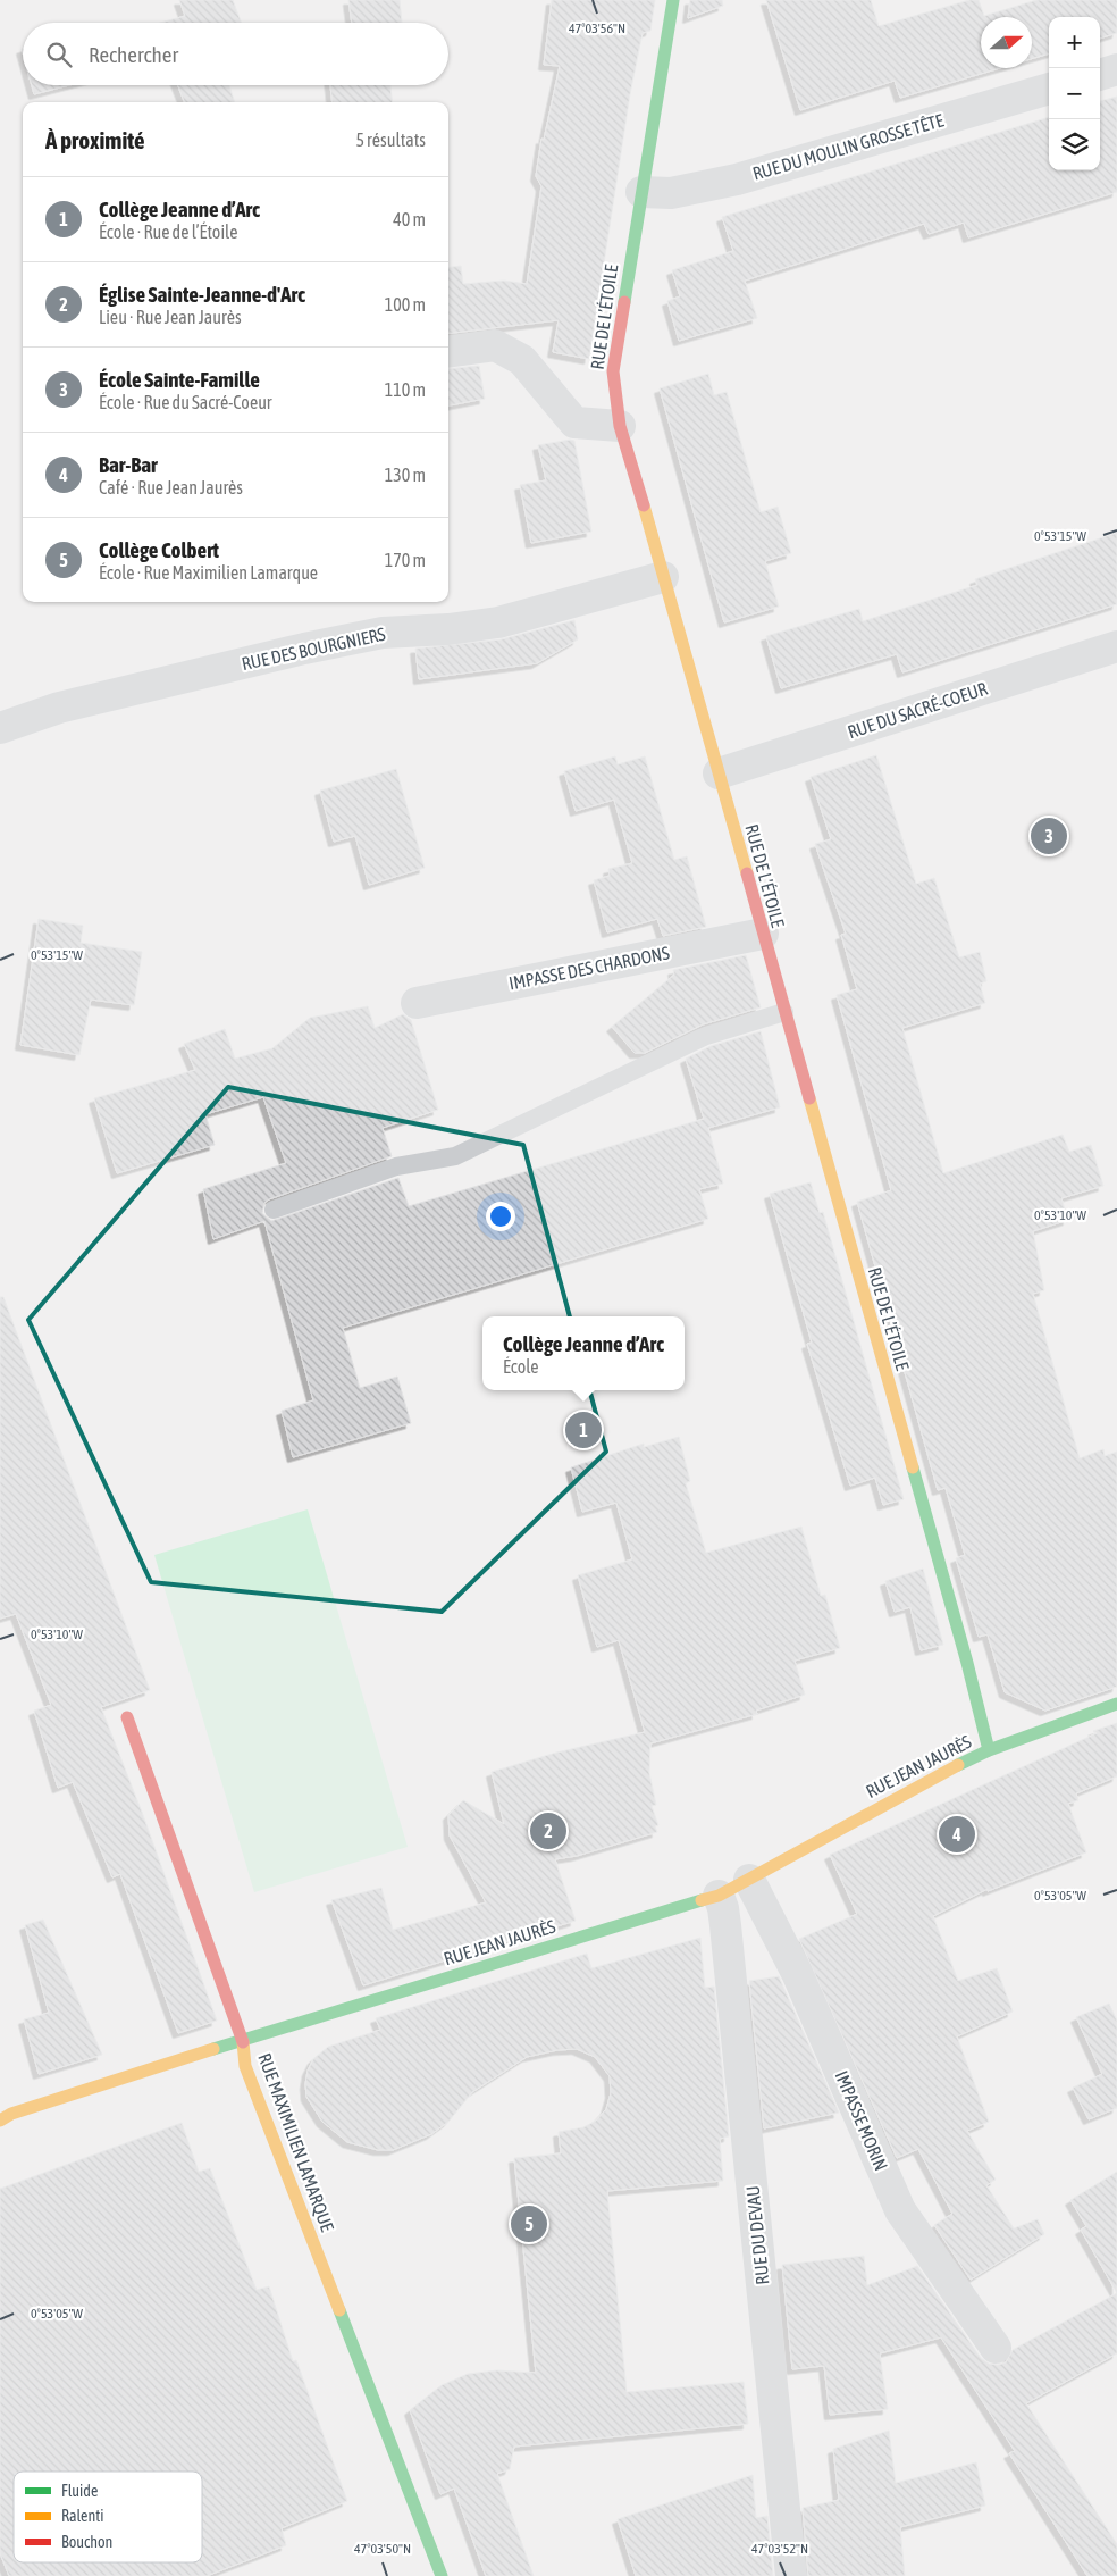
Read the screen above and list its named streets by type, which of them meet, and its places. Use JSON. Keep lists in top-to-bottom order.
{
  "streets": {
    "street": [
      "RUE DU MOULIN GROSSE TÊTE",
      "RUE DE L’ÉTOILE",
      "RUE DES BOURGNIERS",
      "RUE DU SACRÉ-COEUR",
      "IMPASSE DES CHARDONS",
      "RUE JEAN JAURÈS",
      "IMPASSE MORIN",
      "RUE MAXIMILIEN LAMARQUE",
      "RUE DU DEVAU"
    ]
  },
  "crossings": [
    ["RUE DU MOULIN GROSSE TÊTE", "RUE DE L’ÉTOILE"],
    ["RUE DE L’ÉTOILE", "RUE DES BOURGNIERS"],
    ["RUE DE L’ÉTOILE", "RUE DU SACRÉ-COEUR"],
    ["RUE DE L’ÉTOILE", "IMPASSE DES CHARDONS"],
    ["RUE DE L’ÉTOILE", "RUE JEAN JAURÈS"],
    ["RUE JEAN JAURÈS", "IMPASSE MORIN"],
    ["RUE JEAN JAURÈS", "RUE MAXIMILIEN LAMARQUE"],
    ["RUE JEAN JAURÈS", "RUE DU DEVAU"]
  ],
  "legend": ["Fluide", "Ralenti", "Bouchon"],
  "north": "right",
  "page": {
    "map_buttons": ["+", "−"],
    "search": "Rechercher",
    "heading": ["À proximité", "5 résultats"],
    "list": [
      {
        "mark": "1",
        "name": "Collège Jeanne d’Arc",
        "note": "École · Rue de l’Étoile",
        "value": "40 m"
      },
      {
        "mark": "2",
        "name": "Église Sainte-Jeanne-d'Arc",
        "note": "Lieu · Rue Jean Jaurès",
        "value": "100 m"
      },
      {
        "mark": "3",
        "name": "École Sainte-Famille",
        "note": "École · Rue du Sacré-Coeur",
        "value": "110 m"
      },
      {
        "mark": "4",
        "name": "Bar-Bar",
        "note": "Café · Rue Jean Jaurès",
        "value": "130 m"
      },
      {
        "mark": "5",
        "name": "Collège Colbert",
        "note": "École · Rue Maximilien Lamarque",
        "value": "170 m"
      }
    ],
    "pins": [
      "3",
      "1",
      "2",
      "4",
      "5"
    ],
    "popup": ["Collège Jeanne d’Arc", "École"]
  },
  "coordinates": [
    "47°03'56\"N",
    "0°53'15\"W",
    "0°53'10\"W",
    "0°53'05\"W",
    "47°03'50\"N",
    "47°03'52\"N"
  ]
}
